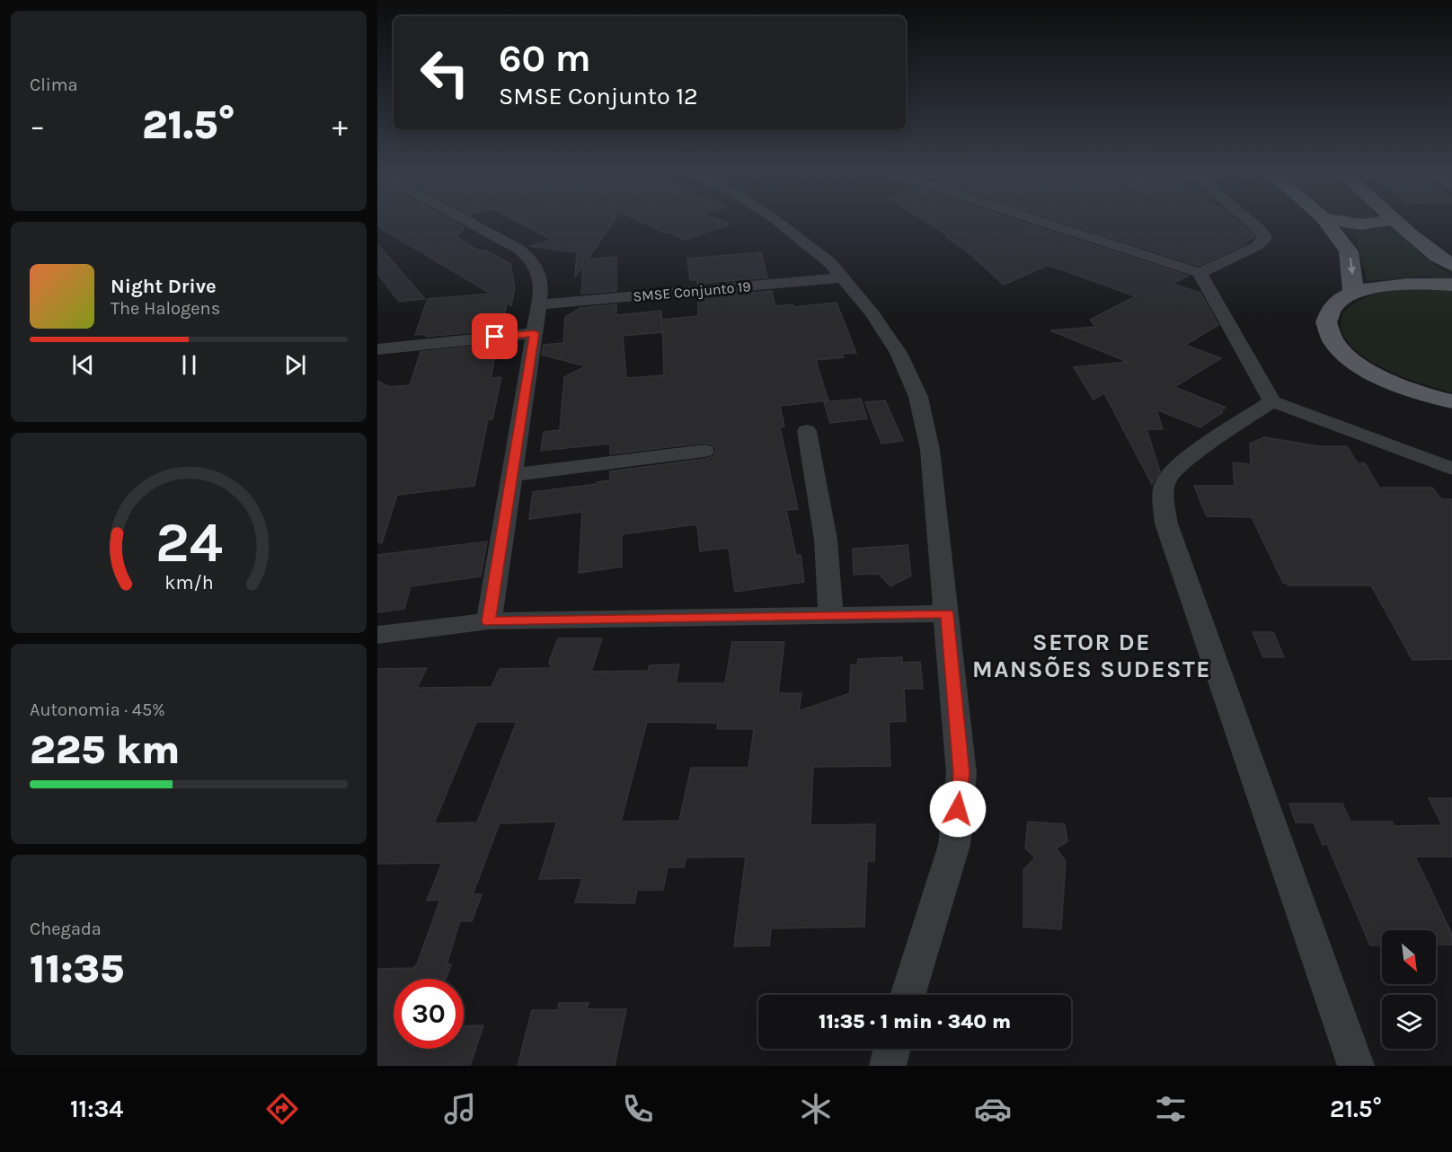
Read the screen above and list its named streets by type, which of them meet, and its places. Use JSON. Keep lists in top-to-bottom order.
{
  "streets": {
    "street": ["SMSE Conjunto 19"]
  },
  "districts": ["SETOR DE MANSÕES SUDESTE"],
  "north": "bottom right",
  "page": {
    "tile": [
      "Clima",
      ["Autonomia · 45%", "225 km"],
      ["Chegada", "11:35"]
    ],
    "turn": ["60 m", "SMSE Conjunto 12"],
    "heat": ["−", "21.5°", "+"],
    "song": ["Night Drive", "The Halogens"],
    "limit": "30",
    "trip": "11:35 · 1 min · 340 m",
    "tabs": ["11:34", "21.5°"],
    "gauge": ["24", "km/h"]
  }
}
